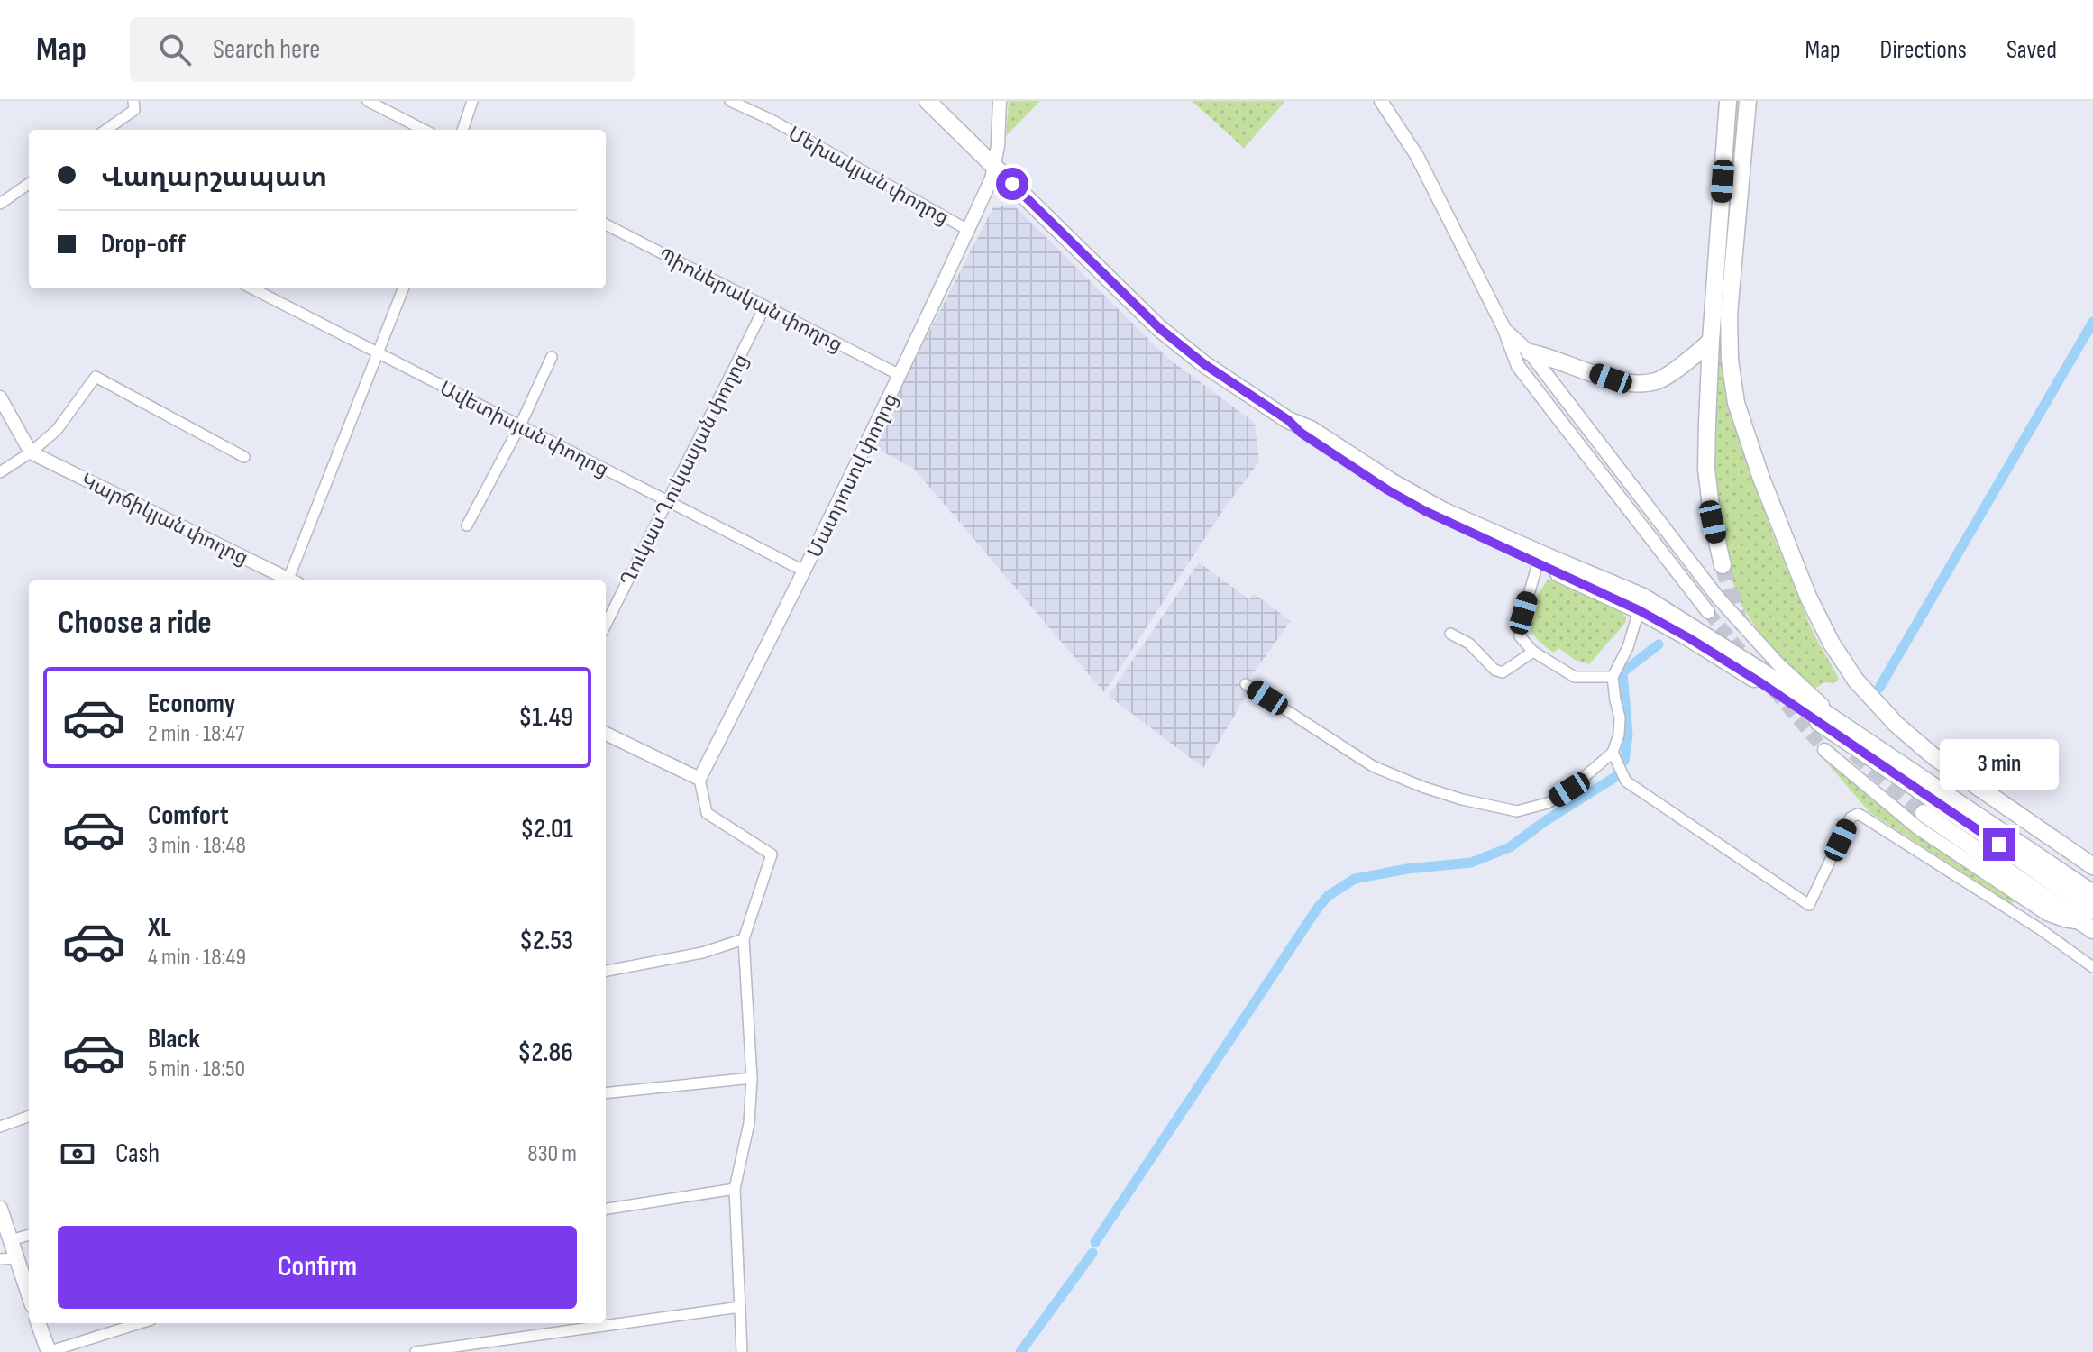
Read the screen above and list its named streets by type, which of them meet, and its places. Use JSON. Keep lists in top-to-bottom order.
{
  "streets": {
    "street": [
      "Մեխակյան փողոց",
      "Պիոներական փողոց",
      "Ավետիսյան փողոց",
      "Ղուկաս Ղուկասյան փողոց",
      "Մատրոսով փողոց",
      "Կարճիկյան փողոց"
    ]
  },
  "crossings": [
    ["Մեխակյան փողոց", "Մատրոսով փողոց"],
    ["Պիոներական փողոց", "Ղուկաս Ղուկասյան փողոց"],
    ["Պիոներական փողոց", "Մատրոսով փողոց"],
    ["Ավետիսյան փողոց", "Ղուկաս Ղուկասյան փողոց"],
    ["Ավետիսյան փողոց", "Մատրոսով փողոց"]
  ],
  "page": {
    "header": "Map",
    "search": "Search here",
    "nav": ["Map", "Directions", "Saved"],
    "banner": ["Վաղարշապատ", "Drop-off"],
    "heading": "Choose a ride",
    "list": [
      {
        "name": "Economy",
        "note": "2 min · 18:47",
        "value": "$1.49"
      },
      {
        "name": "Comfort",
        "note": "3 min · 18:48",
        "value": "$2.01"
      },
      {
        "name": "XL",
        "note": "4 min · 18:49",
        "value": "$2.53"
      },
      {
        "name": "Black",
        "note": "5 min · 18:50",
        "value": "$2.86"
      }
    ],
    "bubble": "3 min",
    "pay": ["Cash", "830 m"],
    "buttons": "Confirm"
  }
}
